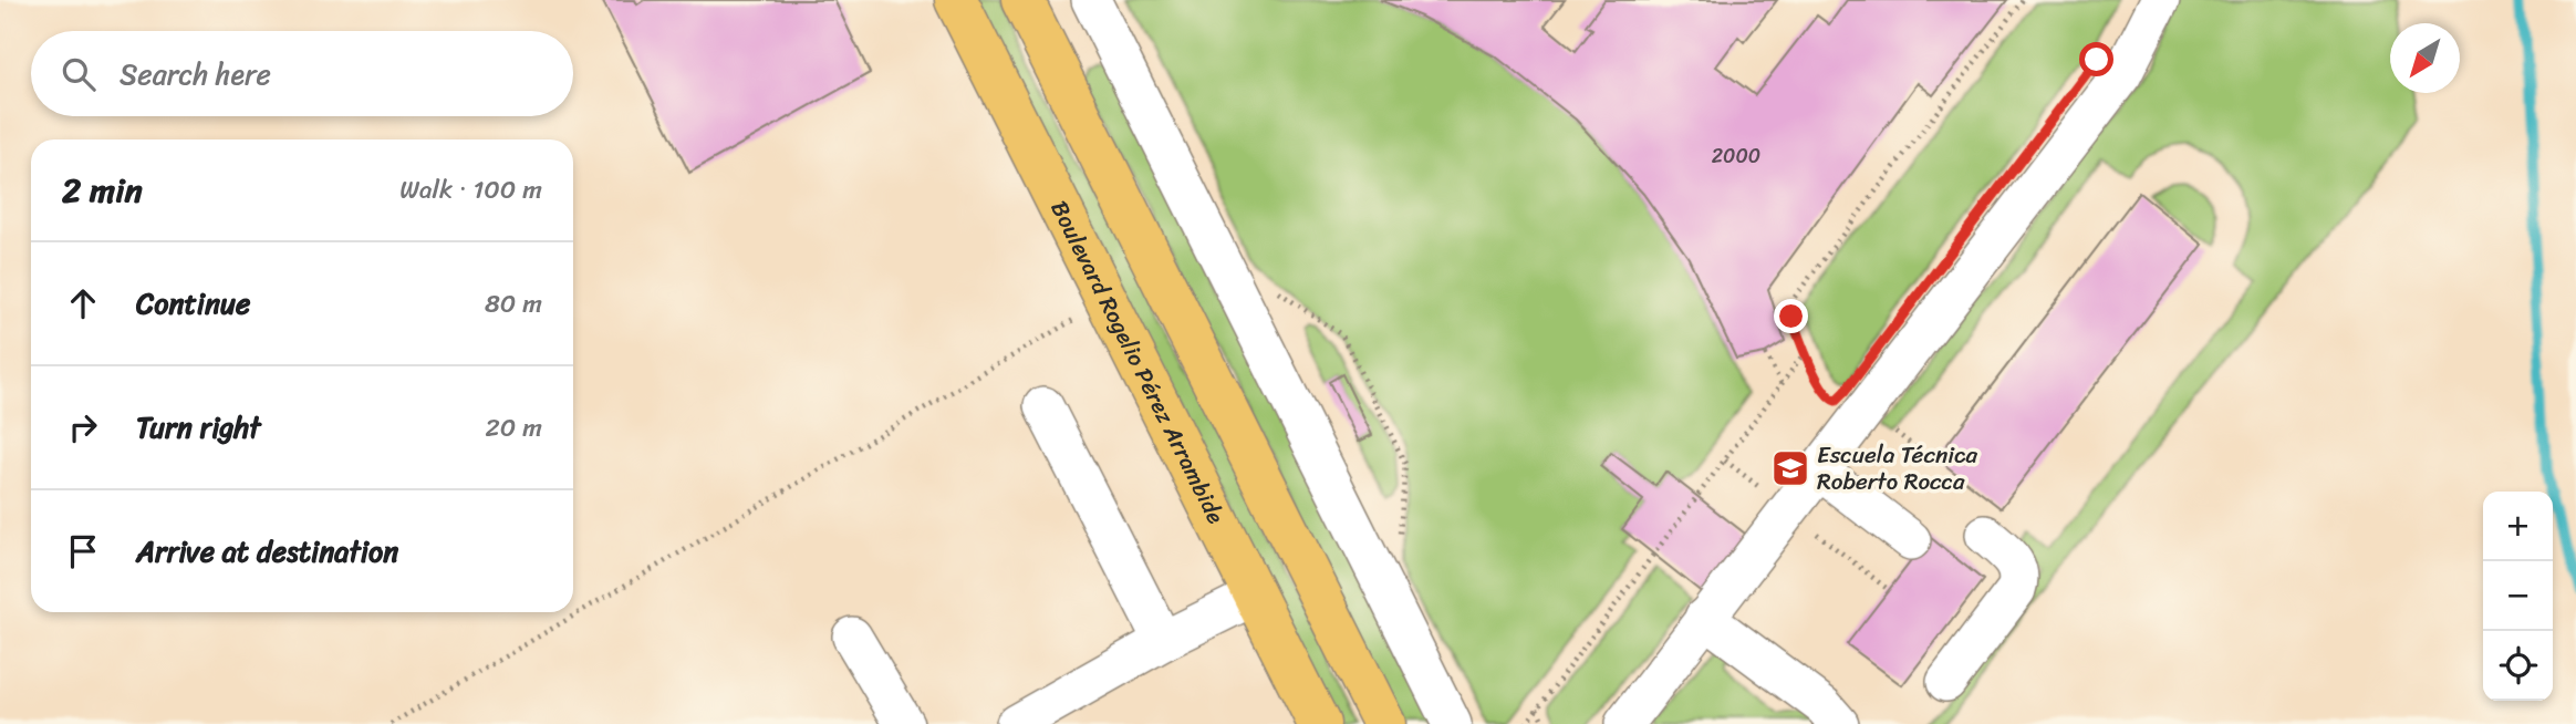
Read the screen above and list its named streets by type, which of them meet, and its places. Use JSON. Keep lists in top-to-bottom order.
{
  "streets": {
    "main road": ["Boulevard Rogelio Pérez Arrambide"]
  },
  "places": {
    "school or university": ["Escuela Técnica Roberto Rocca"]
  },
  "house_numbers": ["2000"],
  "north": "bottom left",
  "page": {
    "search": "Search here",
    "heading": ["2 min", "Walk · 100 m"],
    "list": [
      ["Continue", "80 m"],
      ["Turn right", "20 m"],
      "Arrive at destination"
    ],
    "map_buttons": ["+", "−"]
  }
}
